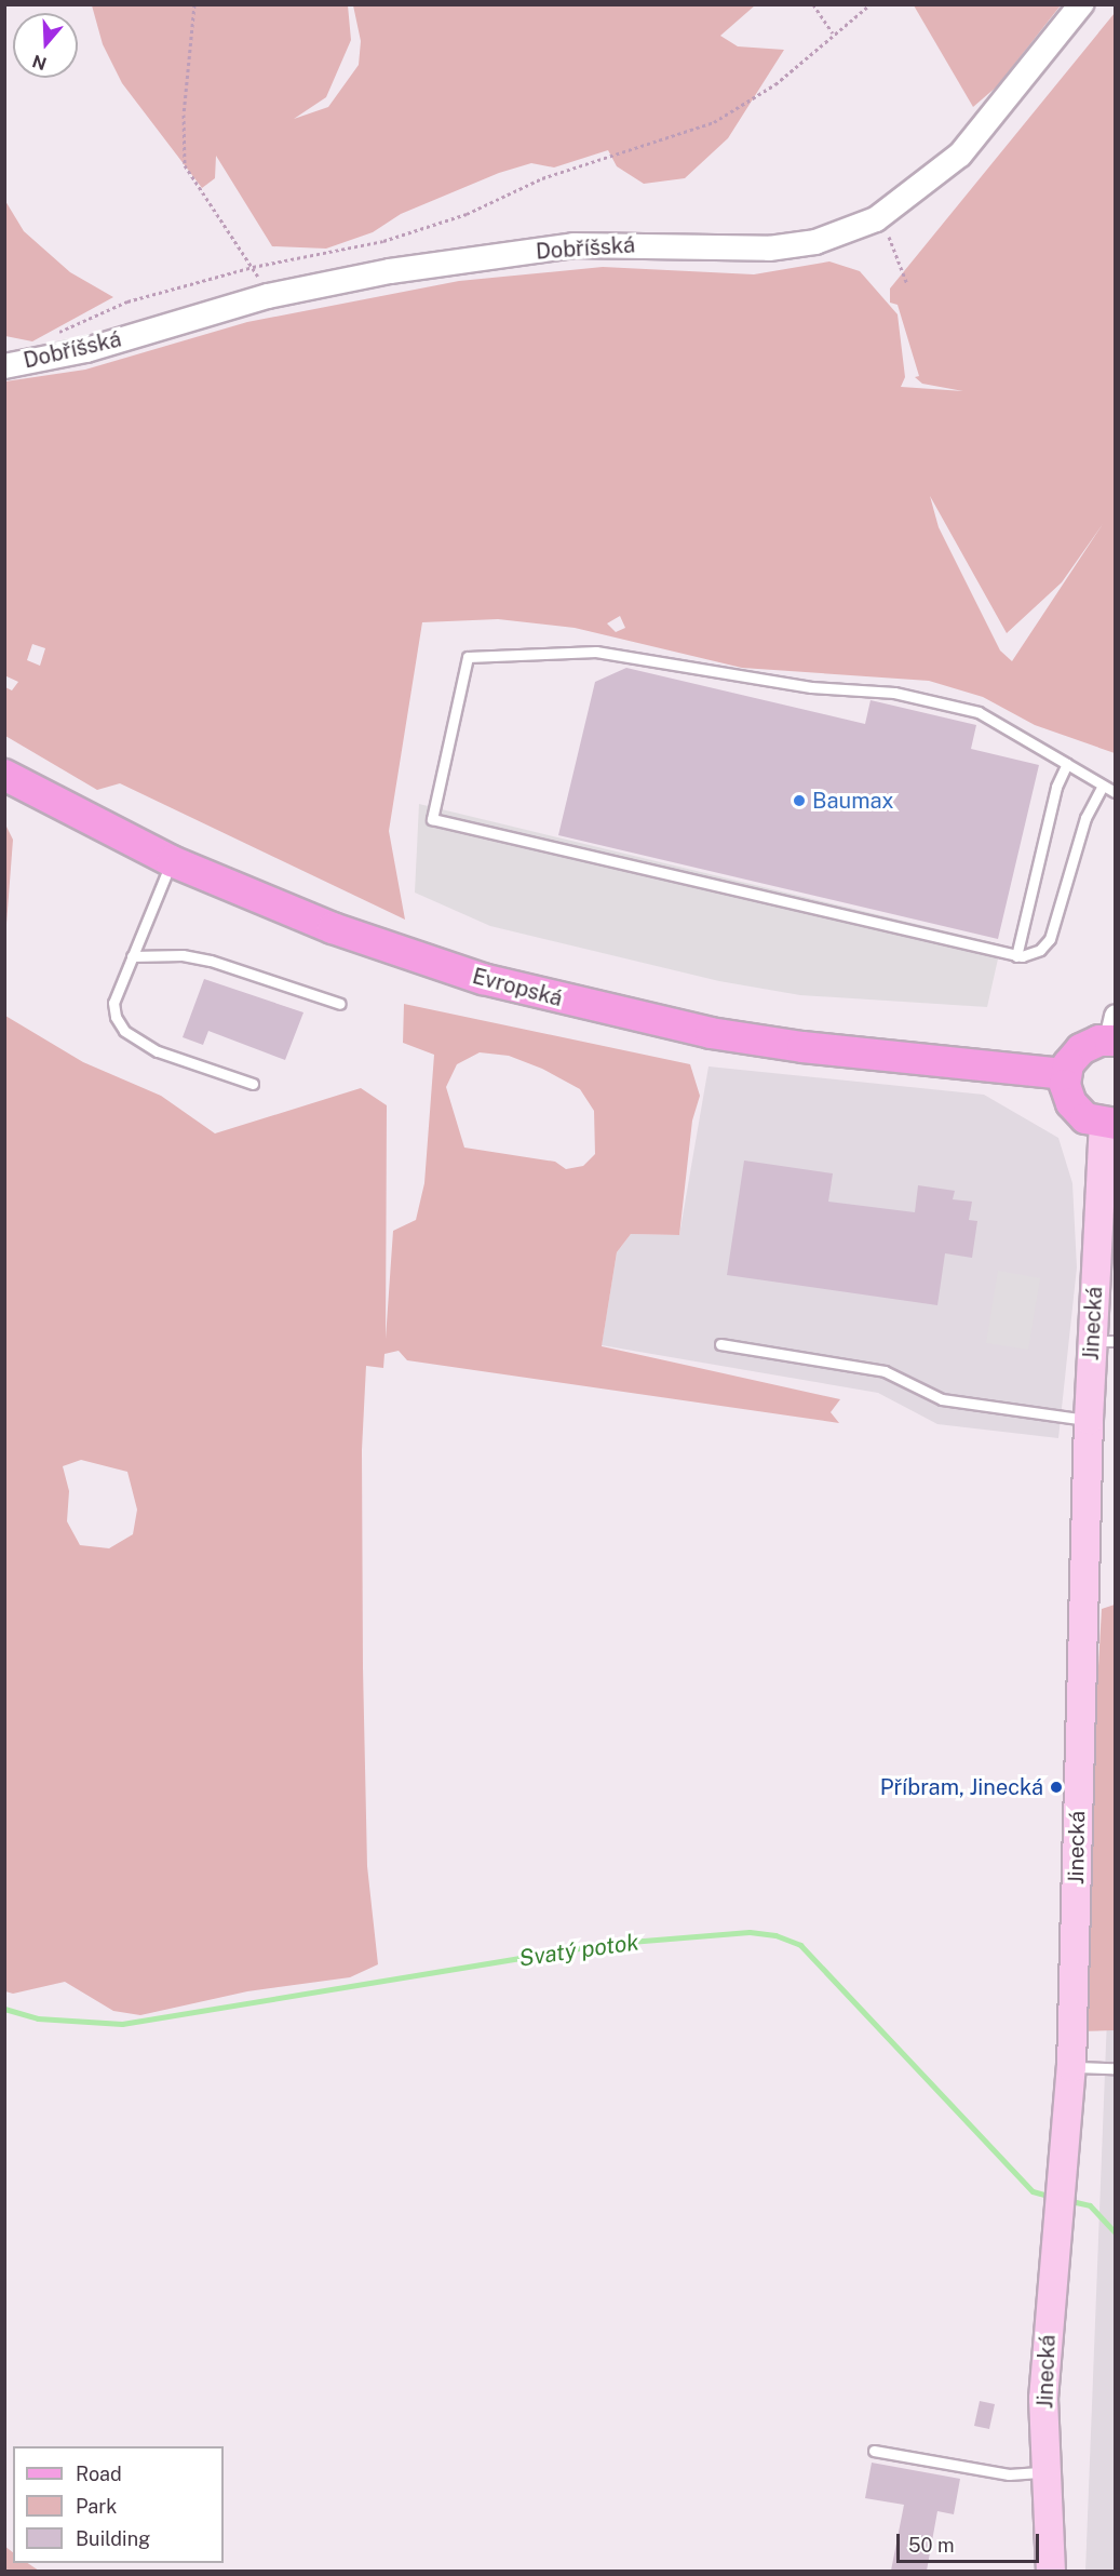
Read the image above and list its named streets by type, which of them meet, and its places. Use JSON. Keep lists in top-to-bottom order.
{
  "streets": {
    "main road": ["Evropská", "Jinecká"],
    "street": ["Dobříšská"]
  },
  "water": ["Svatý potok"],
  "places": ["Baumax", "Příbram, Jinecká"],
  "legend": ["Road", "Park", "Building"],
  "scale_bar": "50 m",
  "north": "bottom"
}
